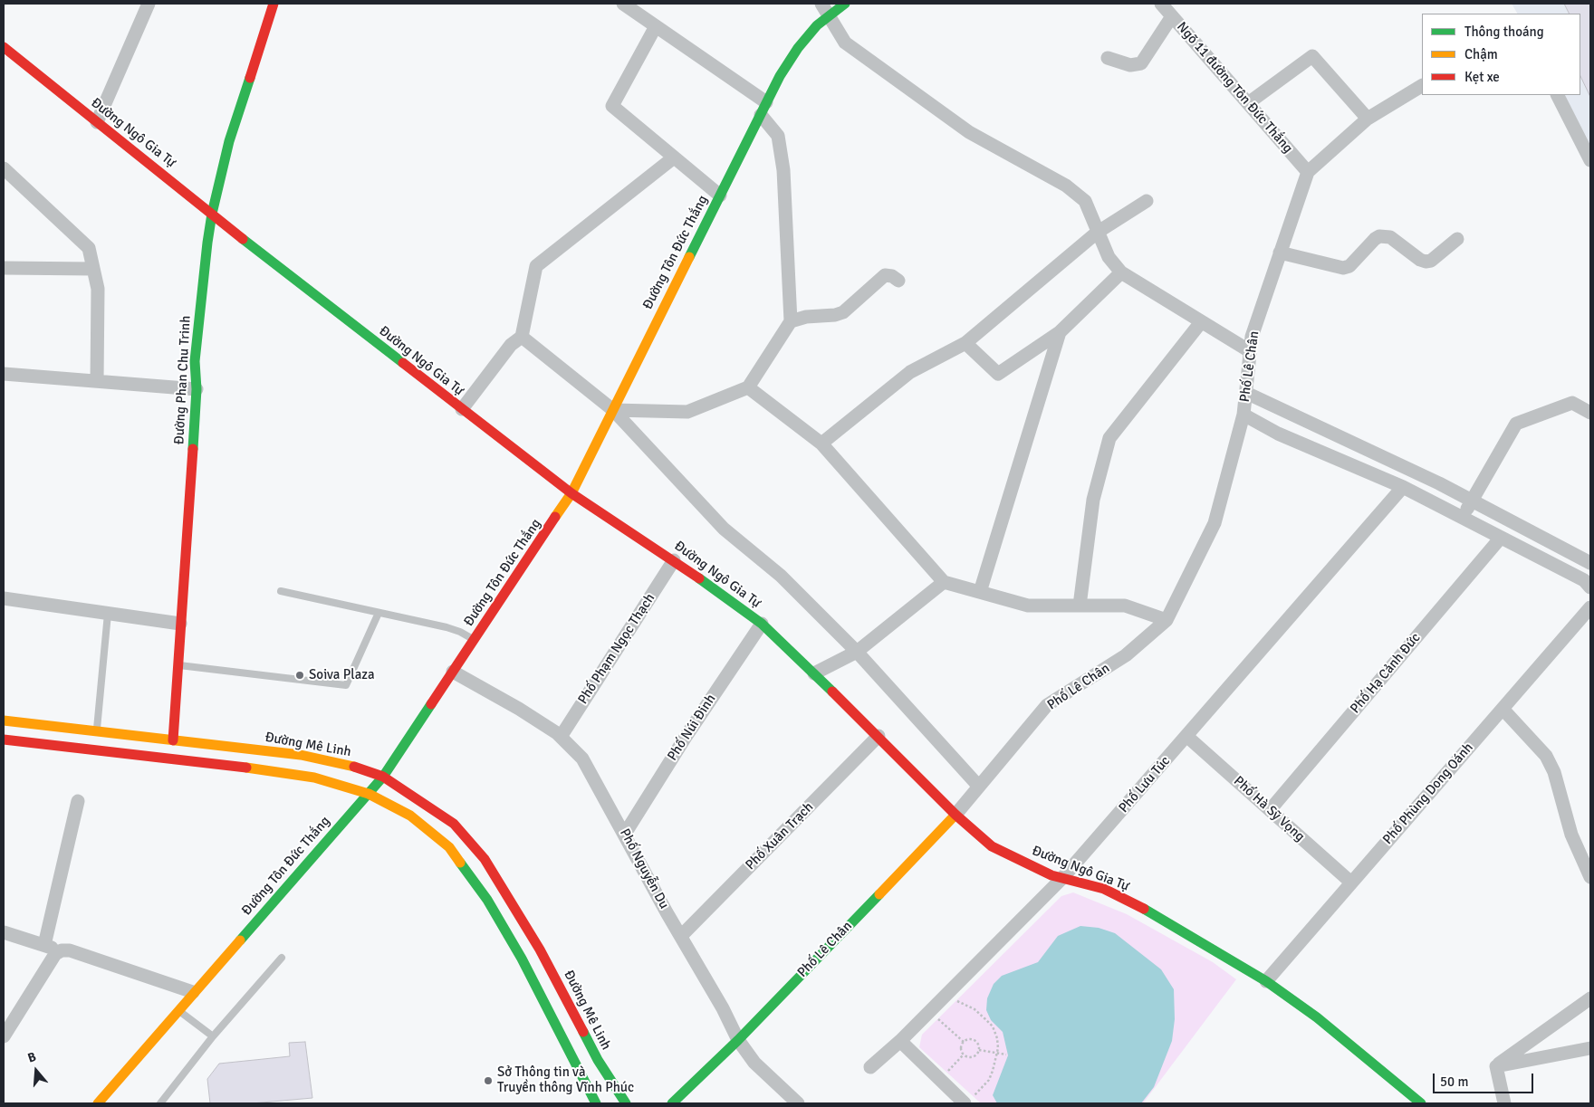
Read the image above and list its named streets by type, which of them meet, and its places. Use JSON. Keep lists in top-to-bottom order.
{
  "streets": {
    "street": [
      "Ngõ 11 đường Tôn Đức Thắng",
      "Đường Ngô Gia Tự",
      "Đường Tôn Đức Thắng",
      "Phố Lê Chân",
      "Đường Phan Chu Trinh",
      "Phố Phạm Ngọc Thạch",
      "Phố Hạ Cảnh Đức",
      "Phố Núi Đinh",
      "Đường Mê Linh",
      "Phố Lưu Túc",
      "Phố Phùng Dong Oánh",
      "Phố Hà Sỹ Vọng",
      "Phố Xuân Trạch",
      "Phố Nguyễn Du"
    ]
  },
  "crossings": [
    ["Ngõ 11 đường Tôn Đức Thắng", "Phố Lê Chân"],
    ["Đường Ngô Gia Tự", "Đường Tôn Đức Thắng"],
    ["Đường Ngô Gia Tự", "Phố Lê Chân"],
    ["Đường Ngô Gia Tự", "Đường Phan Chu Trinh"],
    ["Đường Ngô Gia Tự", "Phố Phạm Ngọc Thạch"],
    ["Đường Ngô Gia Tự", "Phố Núi Đinh"],
    ["Đường Ngô Gia Tự", "Phố Lưu Túc"],
    ["Đường Ngô Gia Tự", "Phố Phùng Dong Oánh"],
    ["Đường Ngô Gia Tự", "Phố Xuân Trạch"],
    ["Đường Tôn Đức Thắng", "Đường Mê Linh"],
    ["Đường Tôn Đức Thắng", "Phố Nguyễn Du"],
    ["Phố Lê Chân", "Phố Nguyễn Du"],
    ["Đường Phan Chu Trinh", "Đường Mê Linh"],
    ["Phố Phạm Ngọc Thạch", "Phố Nguyễn Du"],
    ["Phố Hạ Cảnh Đức", "Phố Hà Sỹ Vọng"],
    ["Phố Núi Đinh", "Phố Nguyễn Du"],
    ["Phố Lưu Túc", "Phố Hà Sỹ Vọng"],
    ["Phố Phùng Dong Oánh", "Phố Hà Sỹ Vọng"],
    ["Phố Xuân Trạch", "Phố Nguyễn Du"]
  ],
  "places": ["Soiva Plaza", "Sở Thông tin và Truyền thông Vĩnh Phúc"],
  "legend": ["Thông thoáng", "Chậm", "Kẹt xe"],
  "scale_bar": "50 m",
  "north": "top"
}
